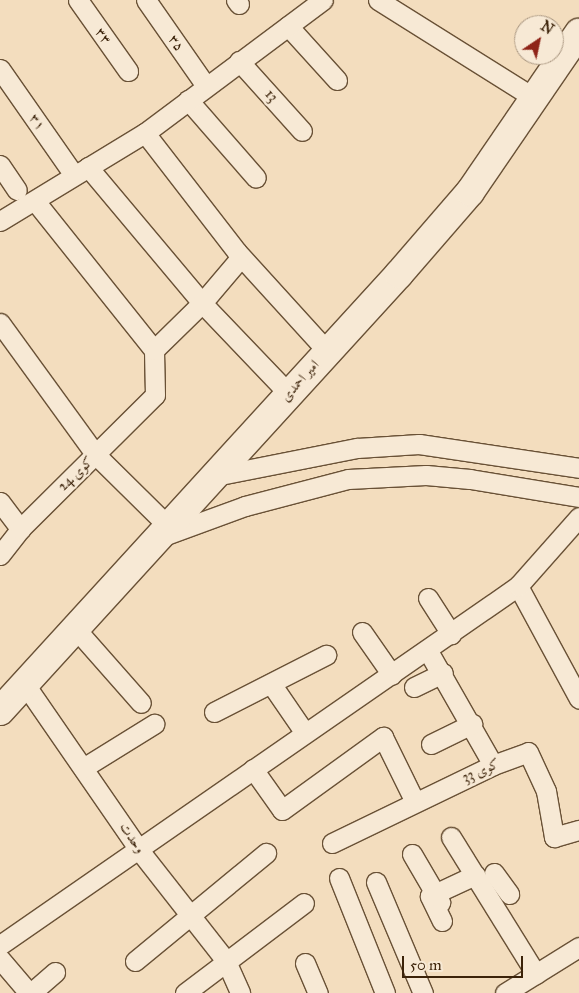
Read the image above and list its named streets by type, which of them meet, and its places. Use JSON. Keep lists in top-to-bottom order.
{
  "streets": {
    "main road": ["امیر احمدی"],
    "street": [
      "۳۳",
      "۳۵",
      "13",
      "۳۱",
      "کوی 24",
      "کوی 33",
      "وحدت"
    ]
  },
  "crossings": [
    ["۳۱", "امیر احمدی"],
    ["امیر احمدی", "وحدت"]
  ],
  "scale_bar": "50 m",
  "north": "top right"
}
